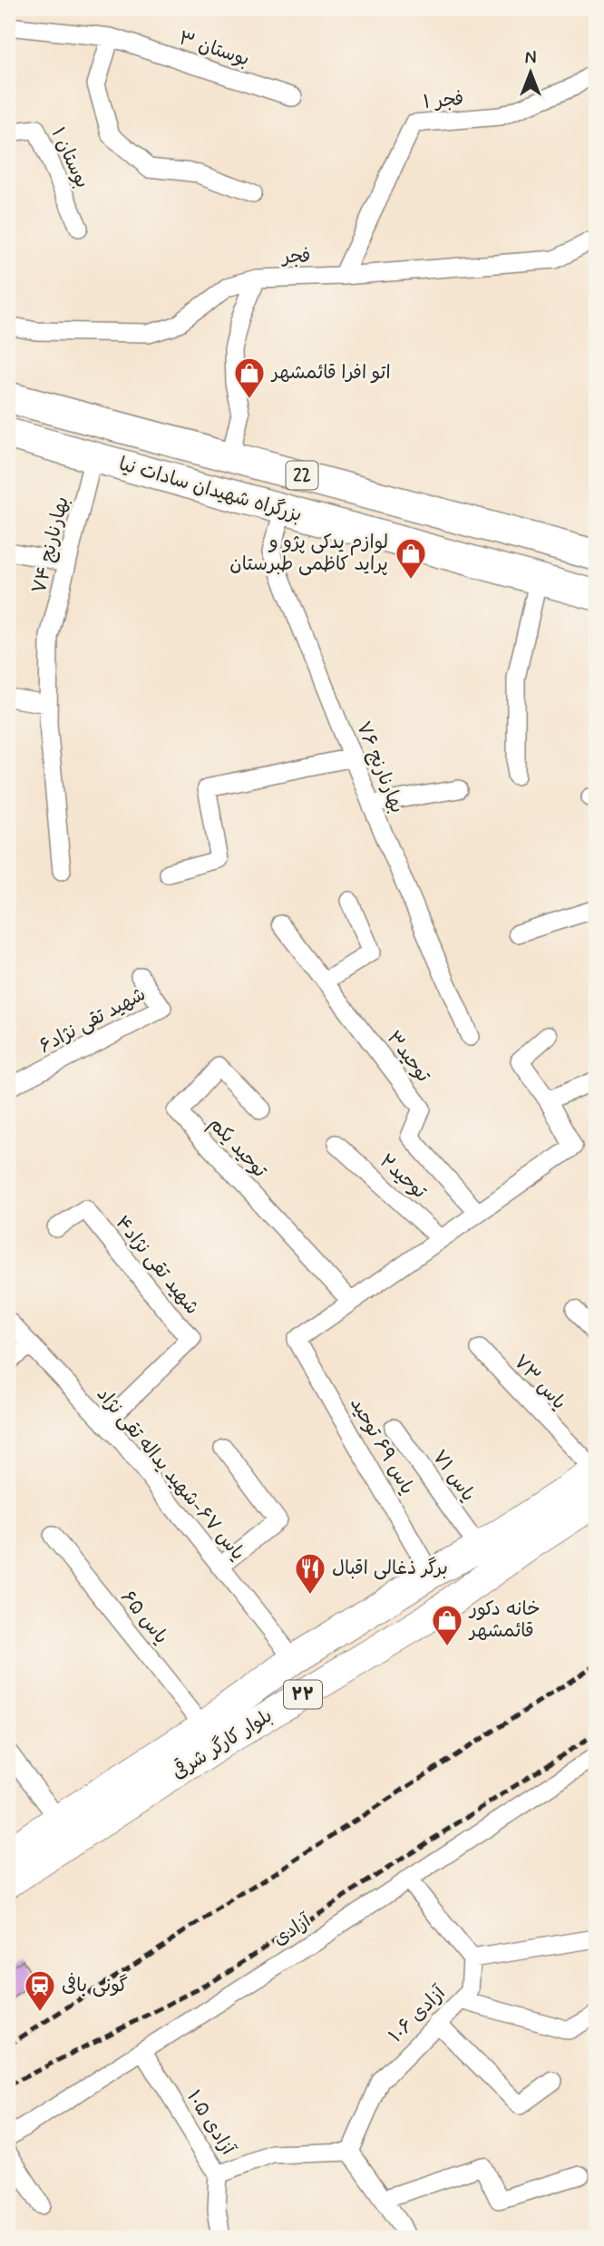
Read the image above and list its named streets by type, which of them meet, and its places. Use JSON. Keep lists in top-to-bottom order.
{
  "streets": {
    "highway": ["22", "بزرگراه شهیدان سادات نیا"],
    "main road": ["۲۲", "بلوار کارگر شرقی"],
    "street": [
      "بوستان ۳",
      "فجر ۱",
      "بوستان ۱",
      "فجر",
      "بهارنارنج ۷۴",
      "بهارنارنج ۷۶",
      "شهید تقی نژاد۶",
      "توحید۳",
      "توحید یکم",
      "توحید۲",
      "شهید تقی نژاد۴",
      "یاس ۷۳",
      "یاس ۶۹ توحید",
      "یاس ۶۷-شهید یداله تقی نژاد",
      "یاس ۷۱",
      "یاس ۶۵",
      "آزادی",
      "آزادی ۱۰۶",
      "آزادی ۱۰۵"
    ]
  },
  "crossings": [
    ["فجر ۱", "فجر"],
    ["بزرگراه شهیدان سادات نیا", "بهارنارنج ۷۴"],
    ["بزرگراه شهیدان سادات نیا", "بهارنارنج ۷۶"],
    ["توحید یکم", "یاس ۶۹ توحید"],
    ["شهید تقی نژاد۴", "یاس ۶۷-شهید یداله تقی نژاد"],
    ["یاس ۷۳", "بلوار کارگر شرقی"],
    ["یاس ۶۹ توحید", "بلوار کارگر شرقی"],
    ["یاس ۶۷-شهید یداله تقی نژاد", "بلوار کارگر شرقی"],
    ["یاس ۷۱", "بلوار کارگر شرقی"],
    ["یاس ۶۵", "بلوار کارگر شرقی"],
    ["آزادی", "آزادی ۱۰۵"],
    ["آزادی ۱۰۶", "آزادی ۱۰۵"]
  ],
  "places": {
    "shop": ["اتو افرا قائمشهر", "لوازم یدکی پژو و پراید کاظمی طبرستان", "خانه دکور قائمشهر"],
    "restaurant": ["برگر ذغالی اقبال"],
    "station": ["گونی بافی"]
  },
  "north": "top"
}
